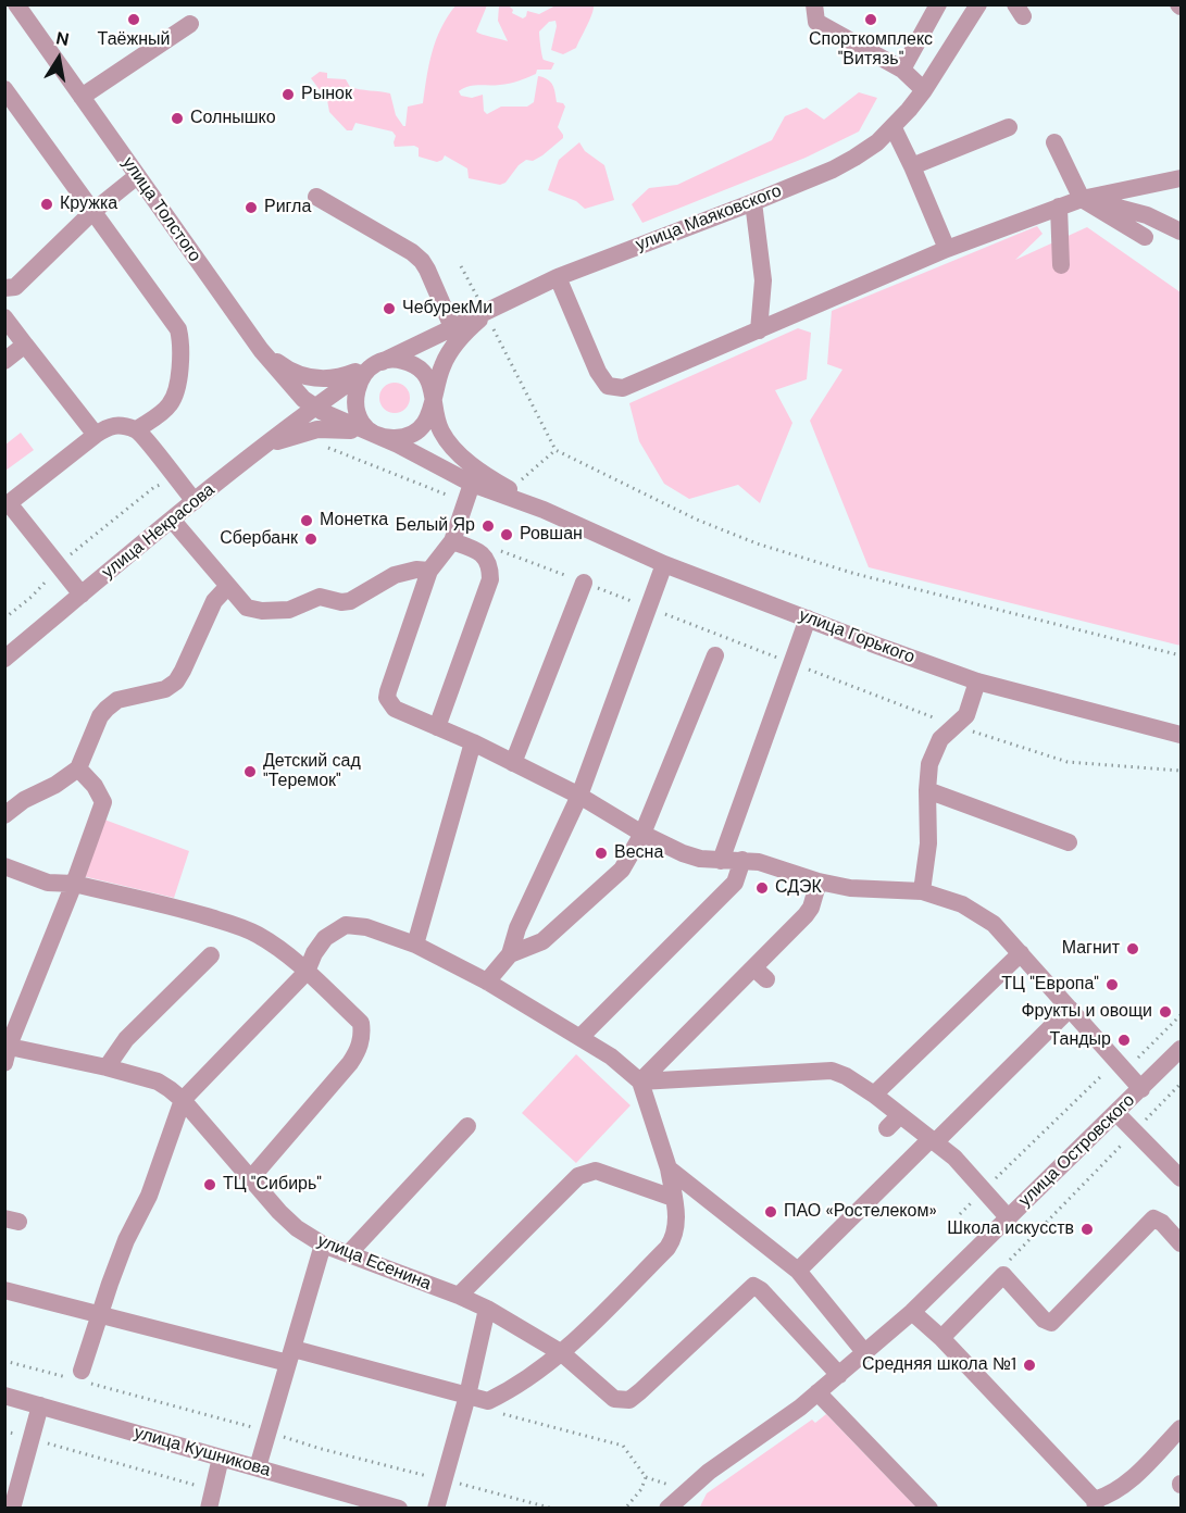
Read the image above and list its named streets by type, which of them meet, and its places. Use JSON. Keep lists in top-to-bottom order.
{
  "streets": {
    "street": [
      "улица Толстого",
      "улица Маяковского",
      "улица Некрасова",
      "улица Горького",
      "улица Островского",
      "улица Есенина",
      "улица Кушникова"
    ]
  },
  "crossings": [
    ["улица Толстого", "улица Маяковского"],
    ["улица Толстого", "улица Некрасова"],
    ["улица Толстого", "улица Горького"],
    ["улица Маяковского", "улица Некрасова"],
    ["улица Маяковского", "улица Горького"],
    ["улица Некрасова", "улица Горького"],
    ["улица Островского", "улица Есенина"]
  ],
  "places": [
    "Таёжный",
    "Спорткомплекс \"Витязь\"",
    "Рынок",
    "Солнышко",
    "Кружка",
    "Ригла",
    "ЧебурекМи",
    "Монетка",
    "Белый Яр",
    "Ровшан",
    "Сбербанк",
    "Детский сад \"Теремок\"",
    "Весна",
    "СДЭК",
    "Магнит",
    "ТЦ \"Европа\"",
    "Фрукты и овощи",
    "Тандыр",
    "ТЦ \"Сибирь\"",
    "ПАО «Ростелеком»",
    "Школа искусств",
    "Средняя школа №1"
  ],
  "north": "top"
}
